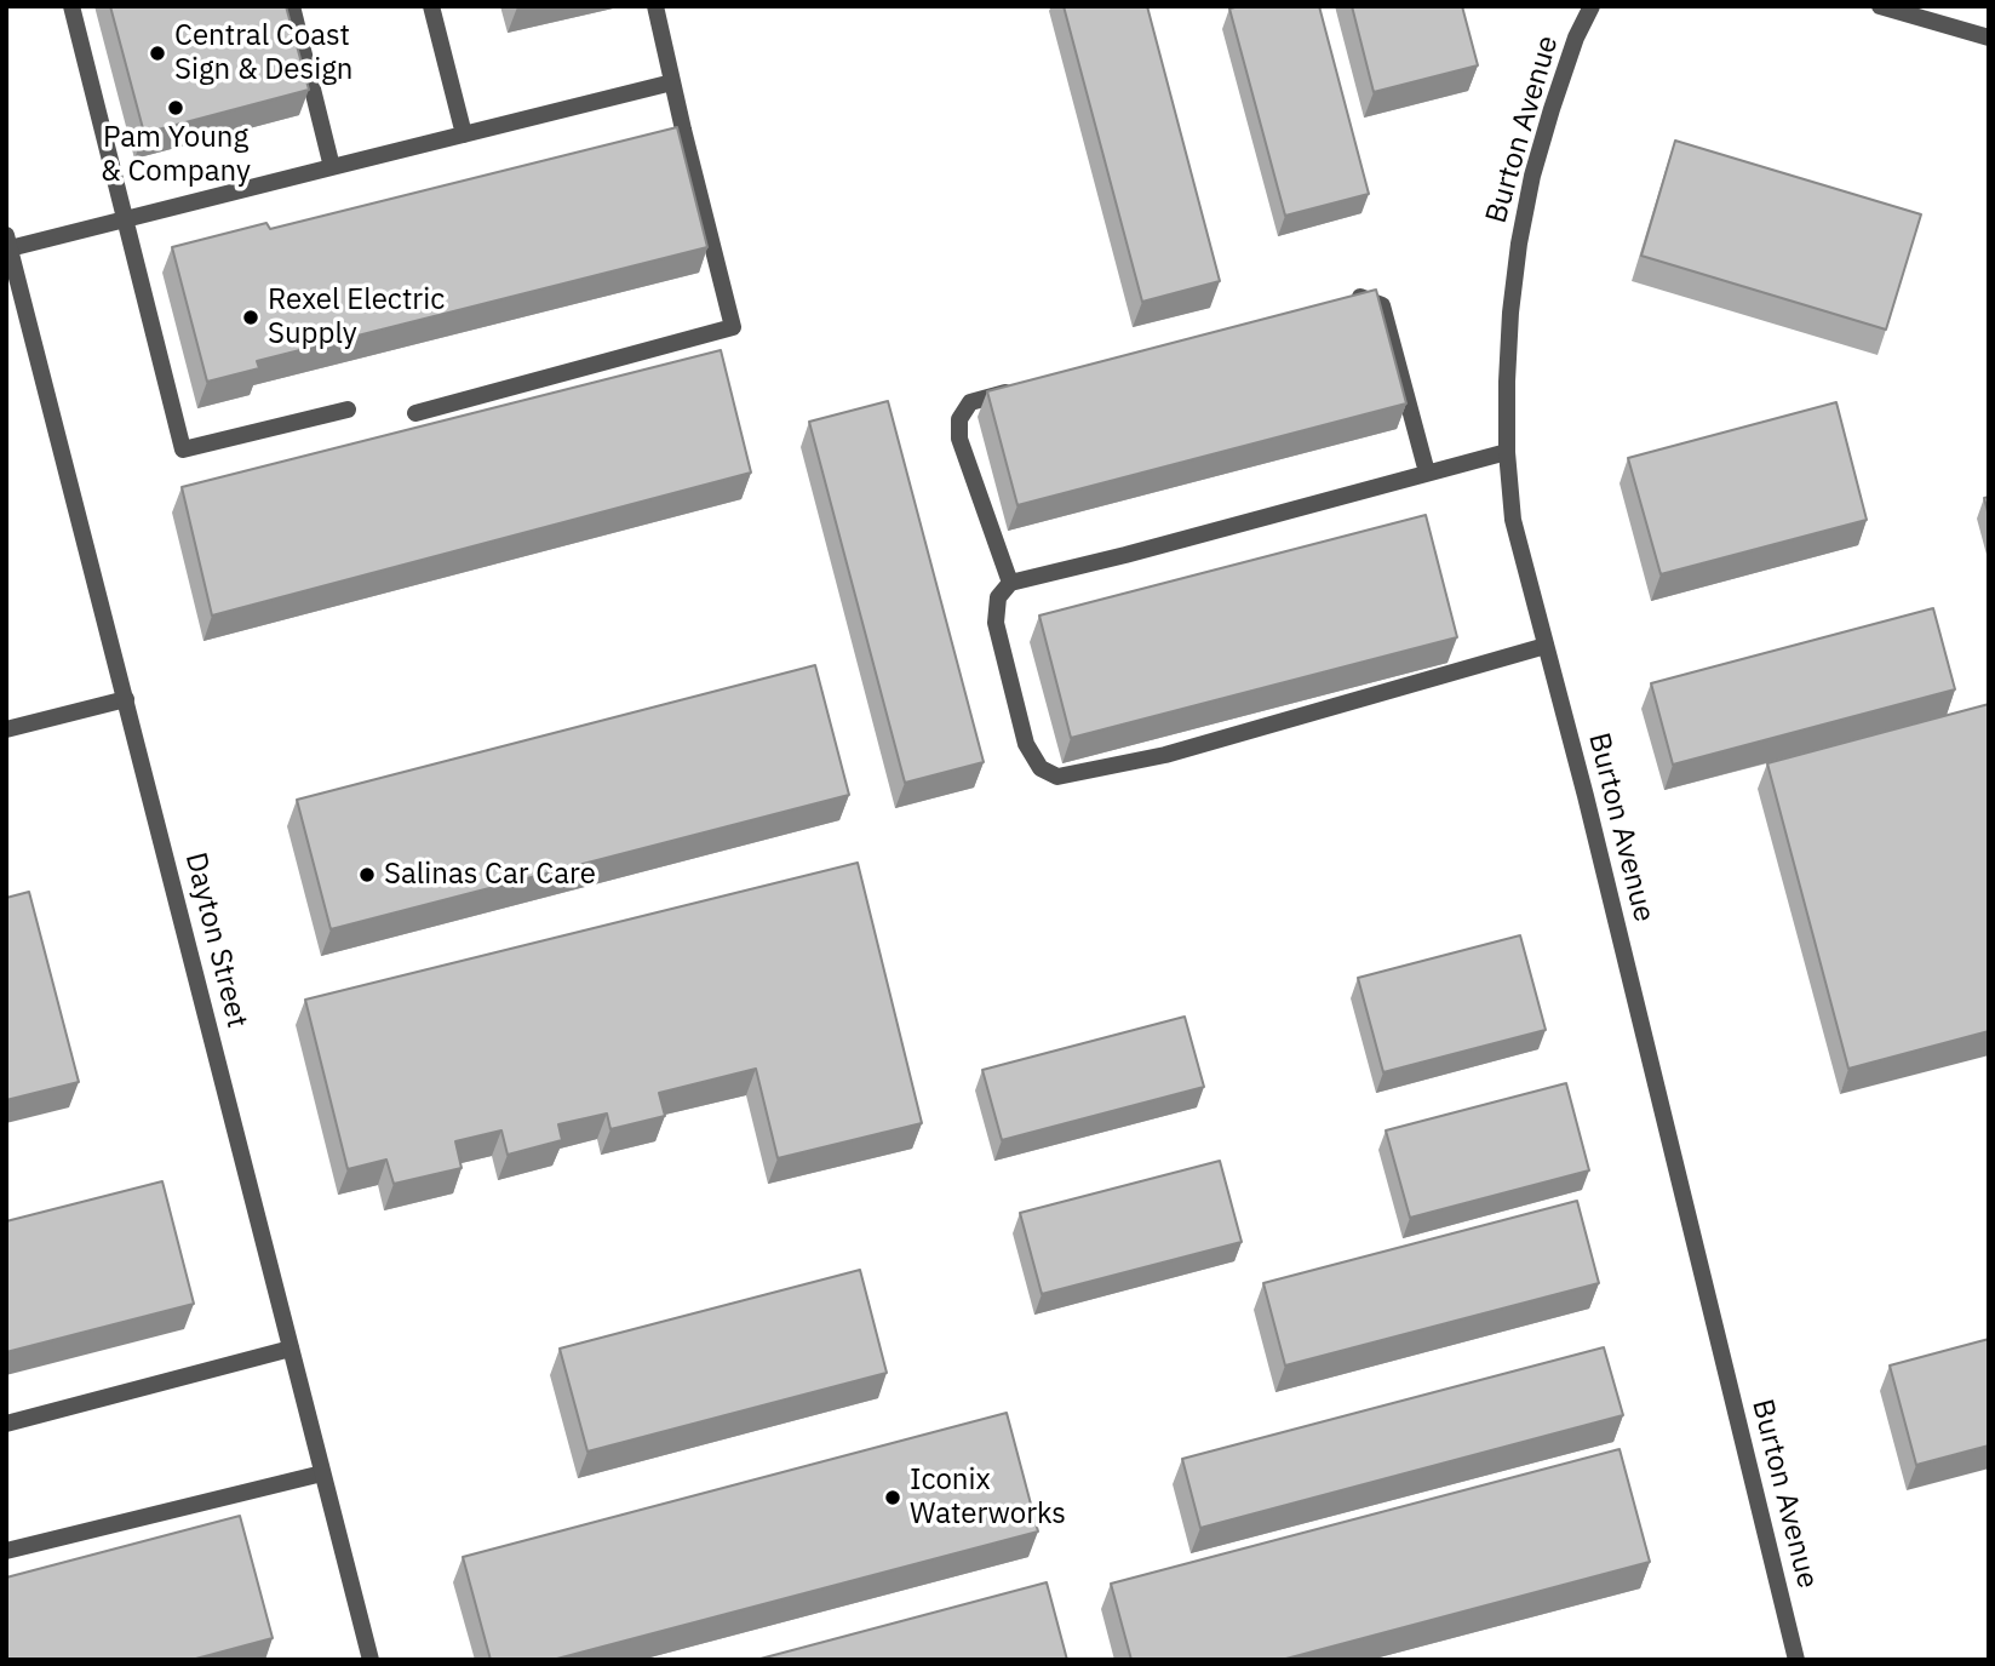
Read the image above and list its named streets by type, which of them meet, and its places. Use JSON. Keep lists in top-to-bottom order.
{
  "streets": {
    "street": ["Burton Avenue", "Dayton Street"]
  },
  "places": [
    "Central Coast Sign & Design",
    "Pam Young & Company",
    "Rexel Electric Supply",
    "Salinas Car Care",
    "Iconix Waterworks"
  ]
}
